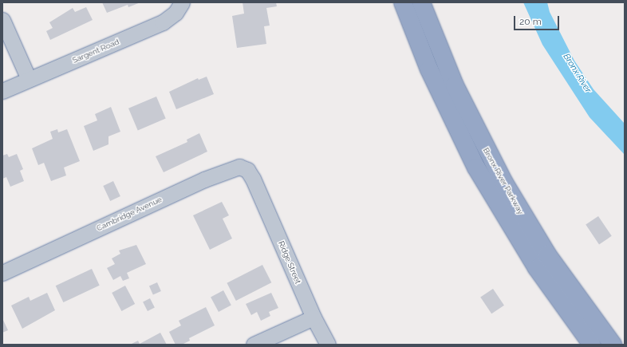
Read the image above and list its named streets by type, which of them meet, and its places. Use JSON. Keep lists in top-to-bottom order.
{
  "streets": {
    "highway": ["Bronx River Parkway"],
    "street": ["Sargent Road", "Cambridge Avenue", "Ridge Street"]
  },
  "crossings": [
    ["Cambridge Avenue", "Ridge Street"]
  ],
  "water": ["Bronx River"],
  "scale_bar": "20 m"
}
